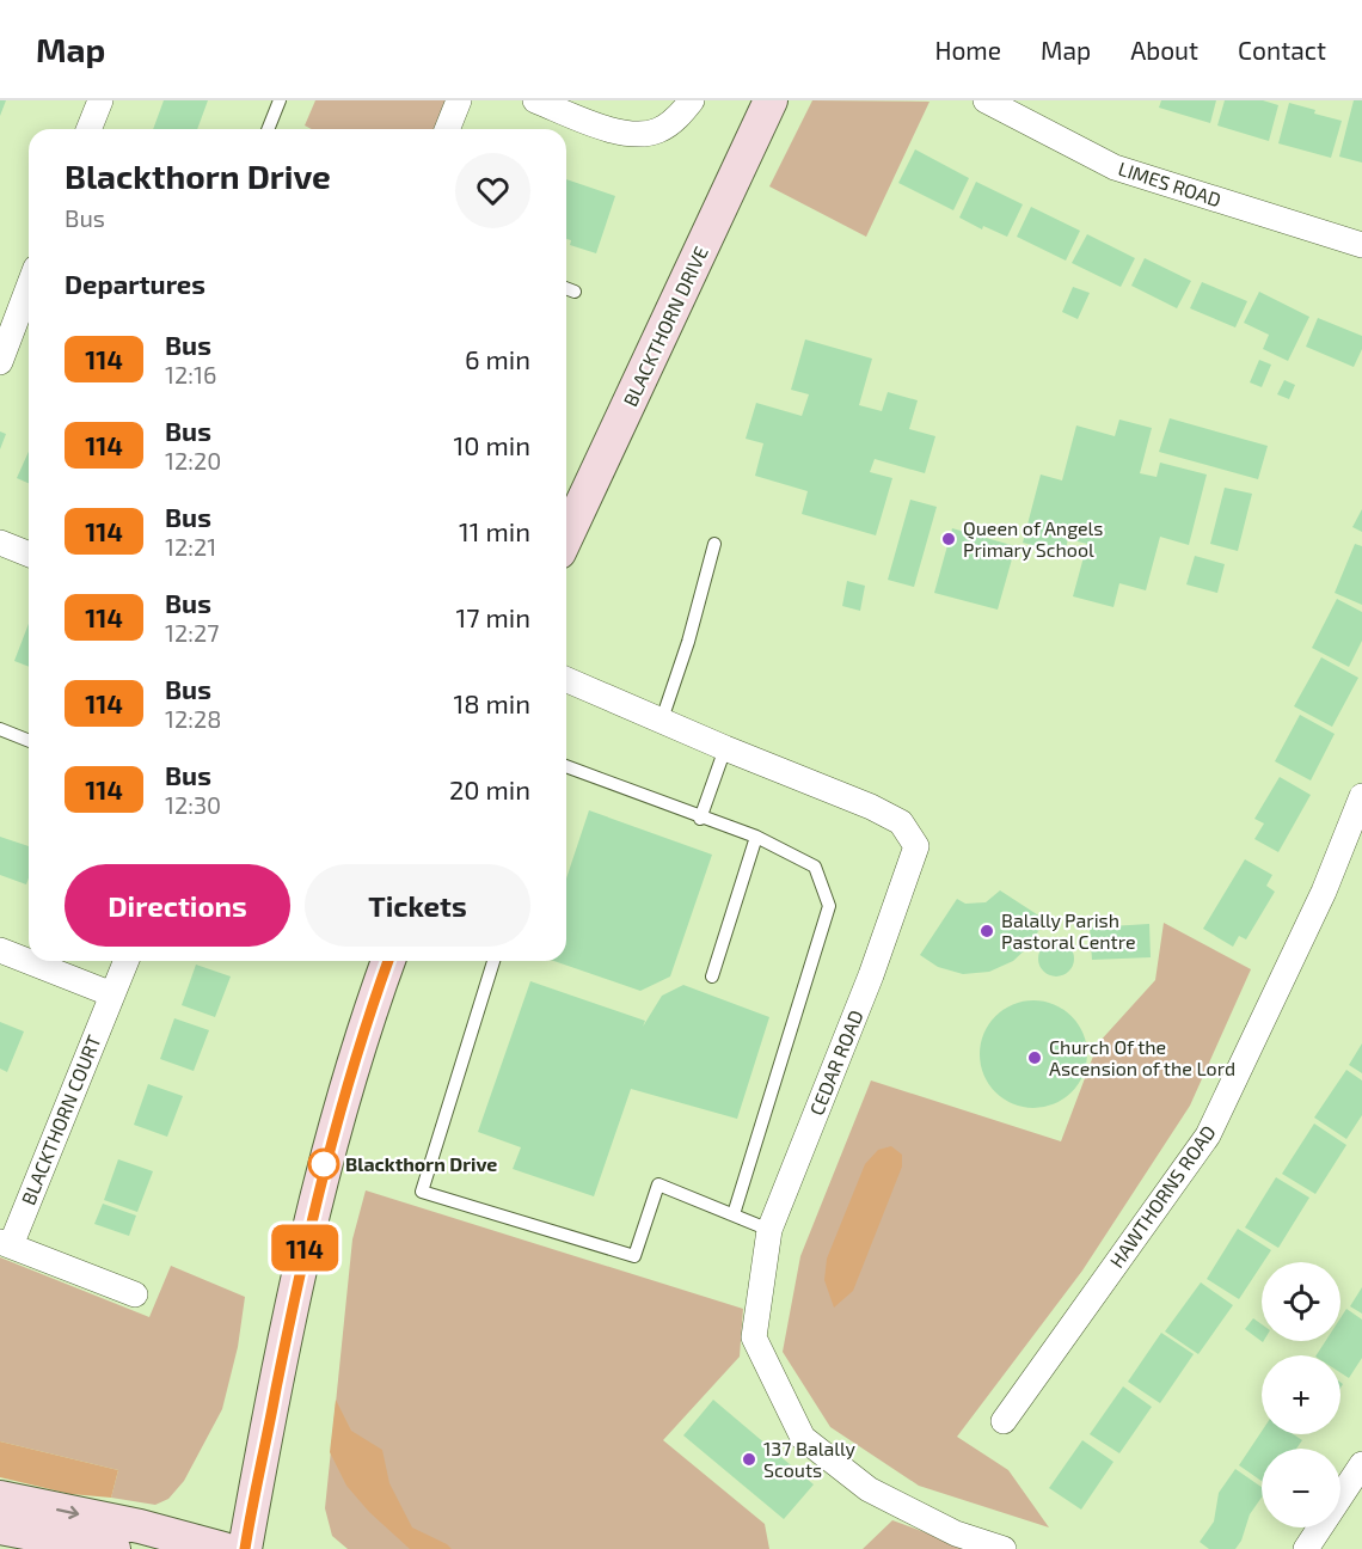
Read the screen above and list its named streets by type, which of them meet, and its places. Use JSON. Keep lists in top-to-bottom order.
{
  "streets": {
    "street": [
      "LIMES ROAD",
      "BLACKTHORN DRIVE",
      "CEDAR ROAD",
      "BLACKTHORN COURT",
      "HAWTHORNS ROAD"
    ]
  },
  "places": [
    "Queen of Angels Primary School",
    "Balally Parish Pastoral Centre",
    "Church Of the Ascension of the Lord",
    "Blackthorn Drive",
    "137 Balally Scouts"
  ],
  "lines": ["bus line 114"],
  "page": {
    "header": "Map",
    "nav": [
      "Home",
      "Map",
      "About",
      "Contact"
    ],
    "on_map": "114",
    "heading": [
      ["Blackthorn Drive", "Bus"],
      "Departures"
    ],
    "list": [
      {
        "mark": "114",
        "name": "Bus",
        "note": "12:16",
        "value": "6 min"
      },
      {
        "mark": "114",
        "name": "Bus",
        "note": "12:20",
        "value": "10 min"
      },
      {
        "mark": "114",
        "name": "Bus",
        "note": "12:21",
        "value": "11 min"
      },
      {
        "mark": "114",
        "name": "Bus",
        "note": "12:27",
        "value": "17 min"
      },
      {
        "mark": "114",
        "name": "Bus",
        "note": "12:28",
        "value": "18 min"
      },
      {
        "mark": "114",
        "name": "Bus",
        "note": "12:30",
        "value": "20 min"
      }
    ],
    "buttons": ["Directions", "Tickets"],
    "map_buttons": ["+", "−"]
  }
}
